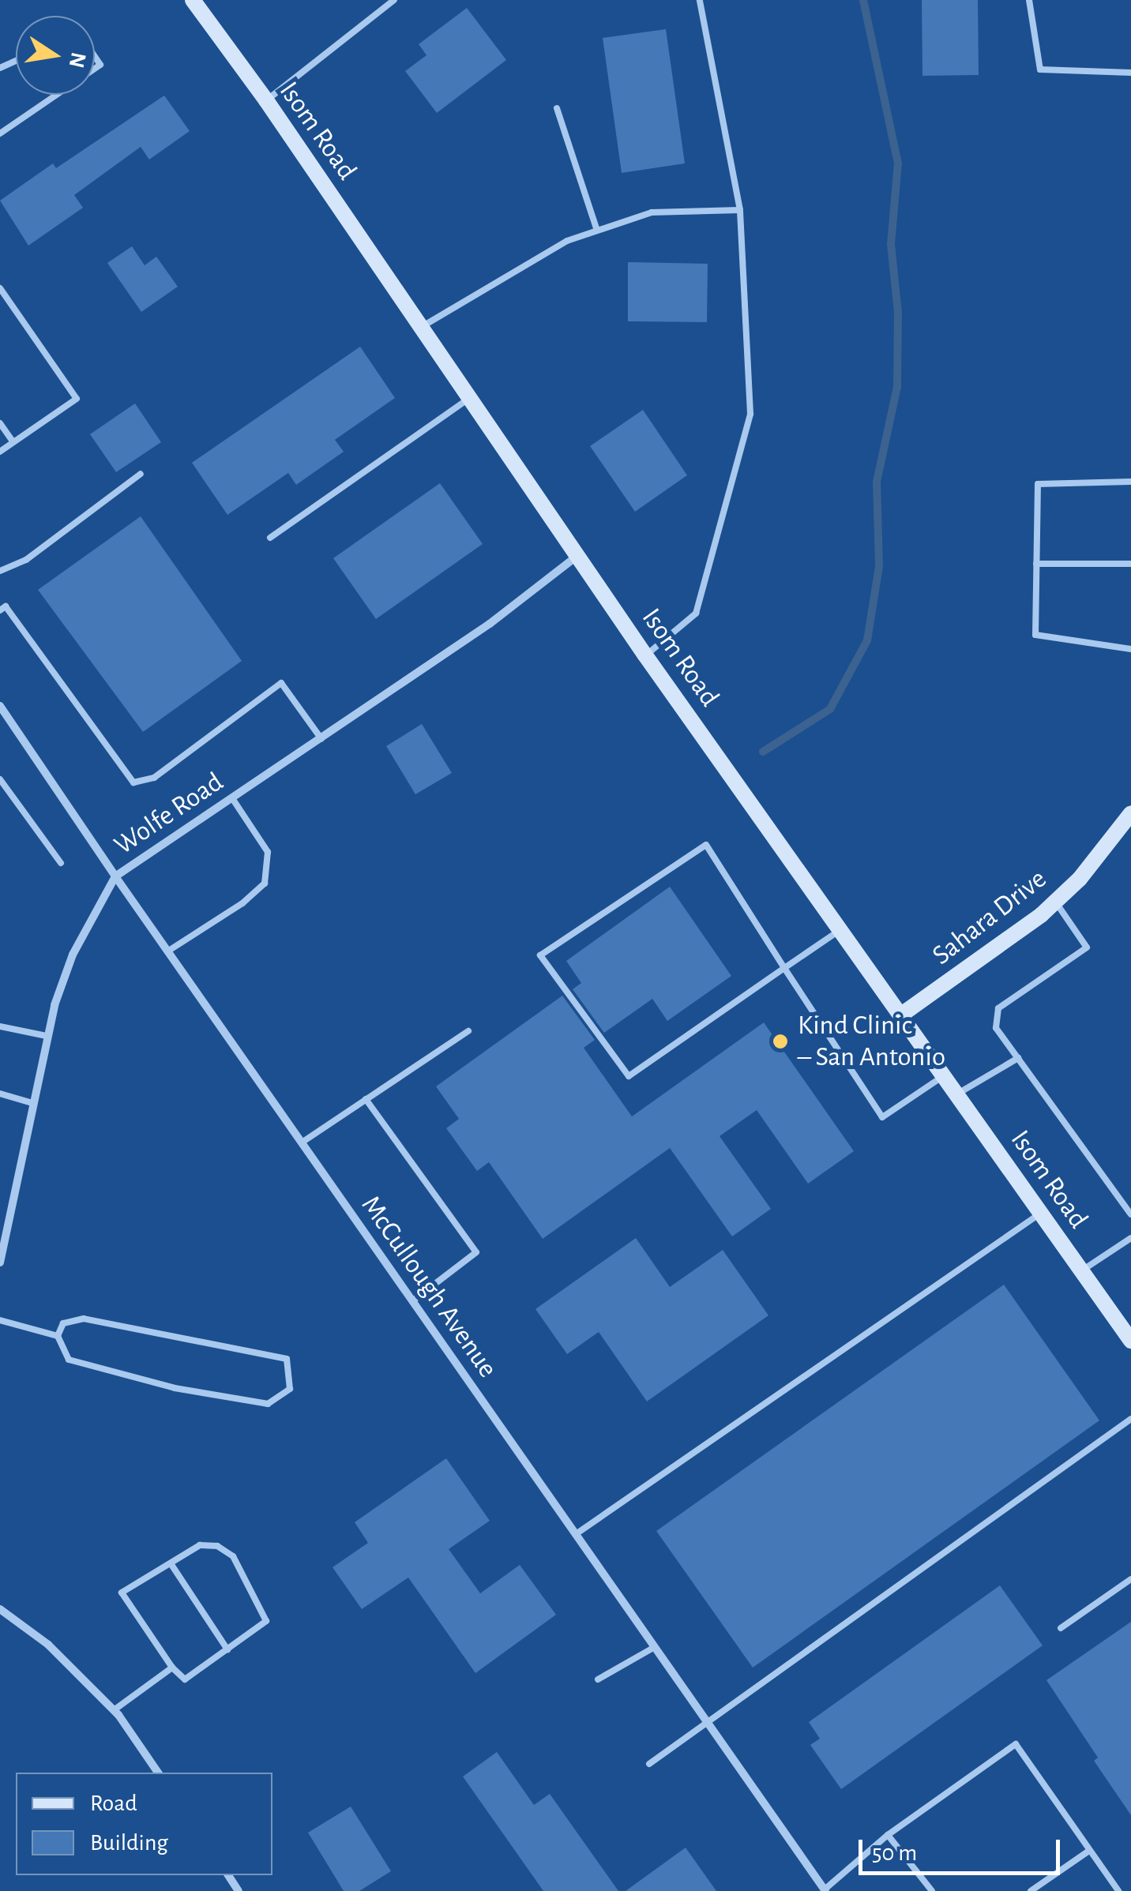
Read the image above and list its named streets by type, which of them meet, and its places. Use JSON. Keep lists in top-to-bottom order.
{
  "streets": {
    "street": [
      "Isom Road",
      "Wolfe Road",
      "Sahara Drive",
      "McCullough Avenue"
    ]
  },
  "crossings": [
    ["Isom Road", "Wolfe Road"],
    ["Isom Road", "Sahara Drive"],
    ["Wolfe Road", "McCullough Avenue"]
  ],
  "places": ["Kind Clinic – San Antonio"],
  "legend": ["Road", "Building"],
  "scale_bar": "50 m",
  "north": "right"
}
